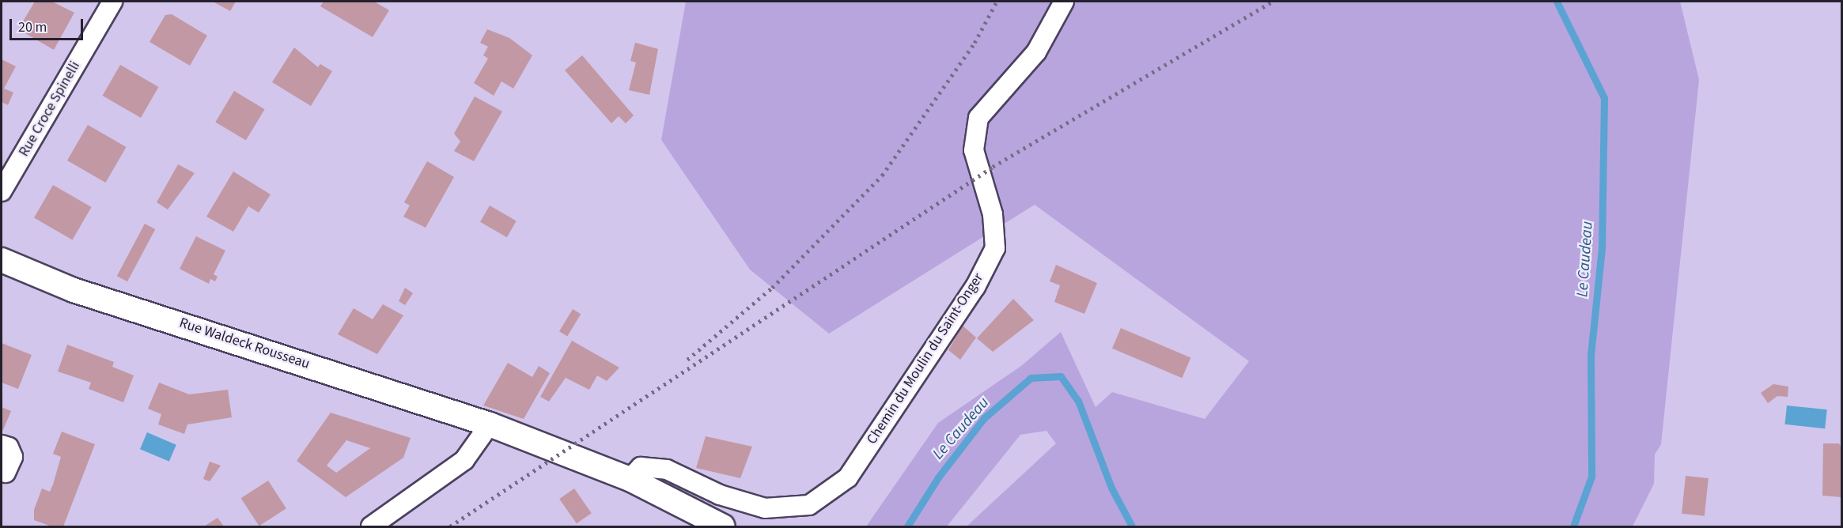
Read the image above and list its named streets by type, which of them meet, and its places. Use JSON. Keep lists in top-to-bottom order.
{
  "streets": {
    "street": ["Rue Croce Spinelli", "Rue Waldeck Rousseau", "Chemin du Moulin du Saint-Onger"]
  },
  "crossings": [
    ["Rue Waldeck Rousseau", "Chemin du Moulin du Saint-Onger"]
  ],
  "water": ["Le Caudeau"],
  "scale_bar": "20 m"
}
